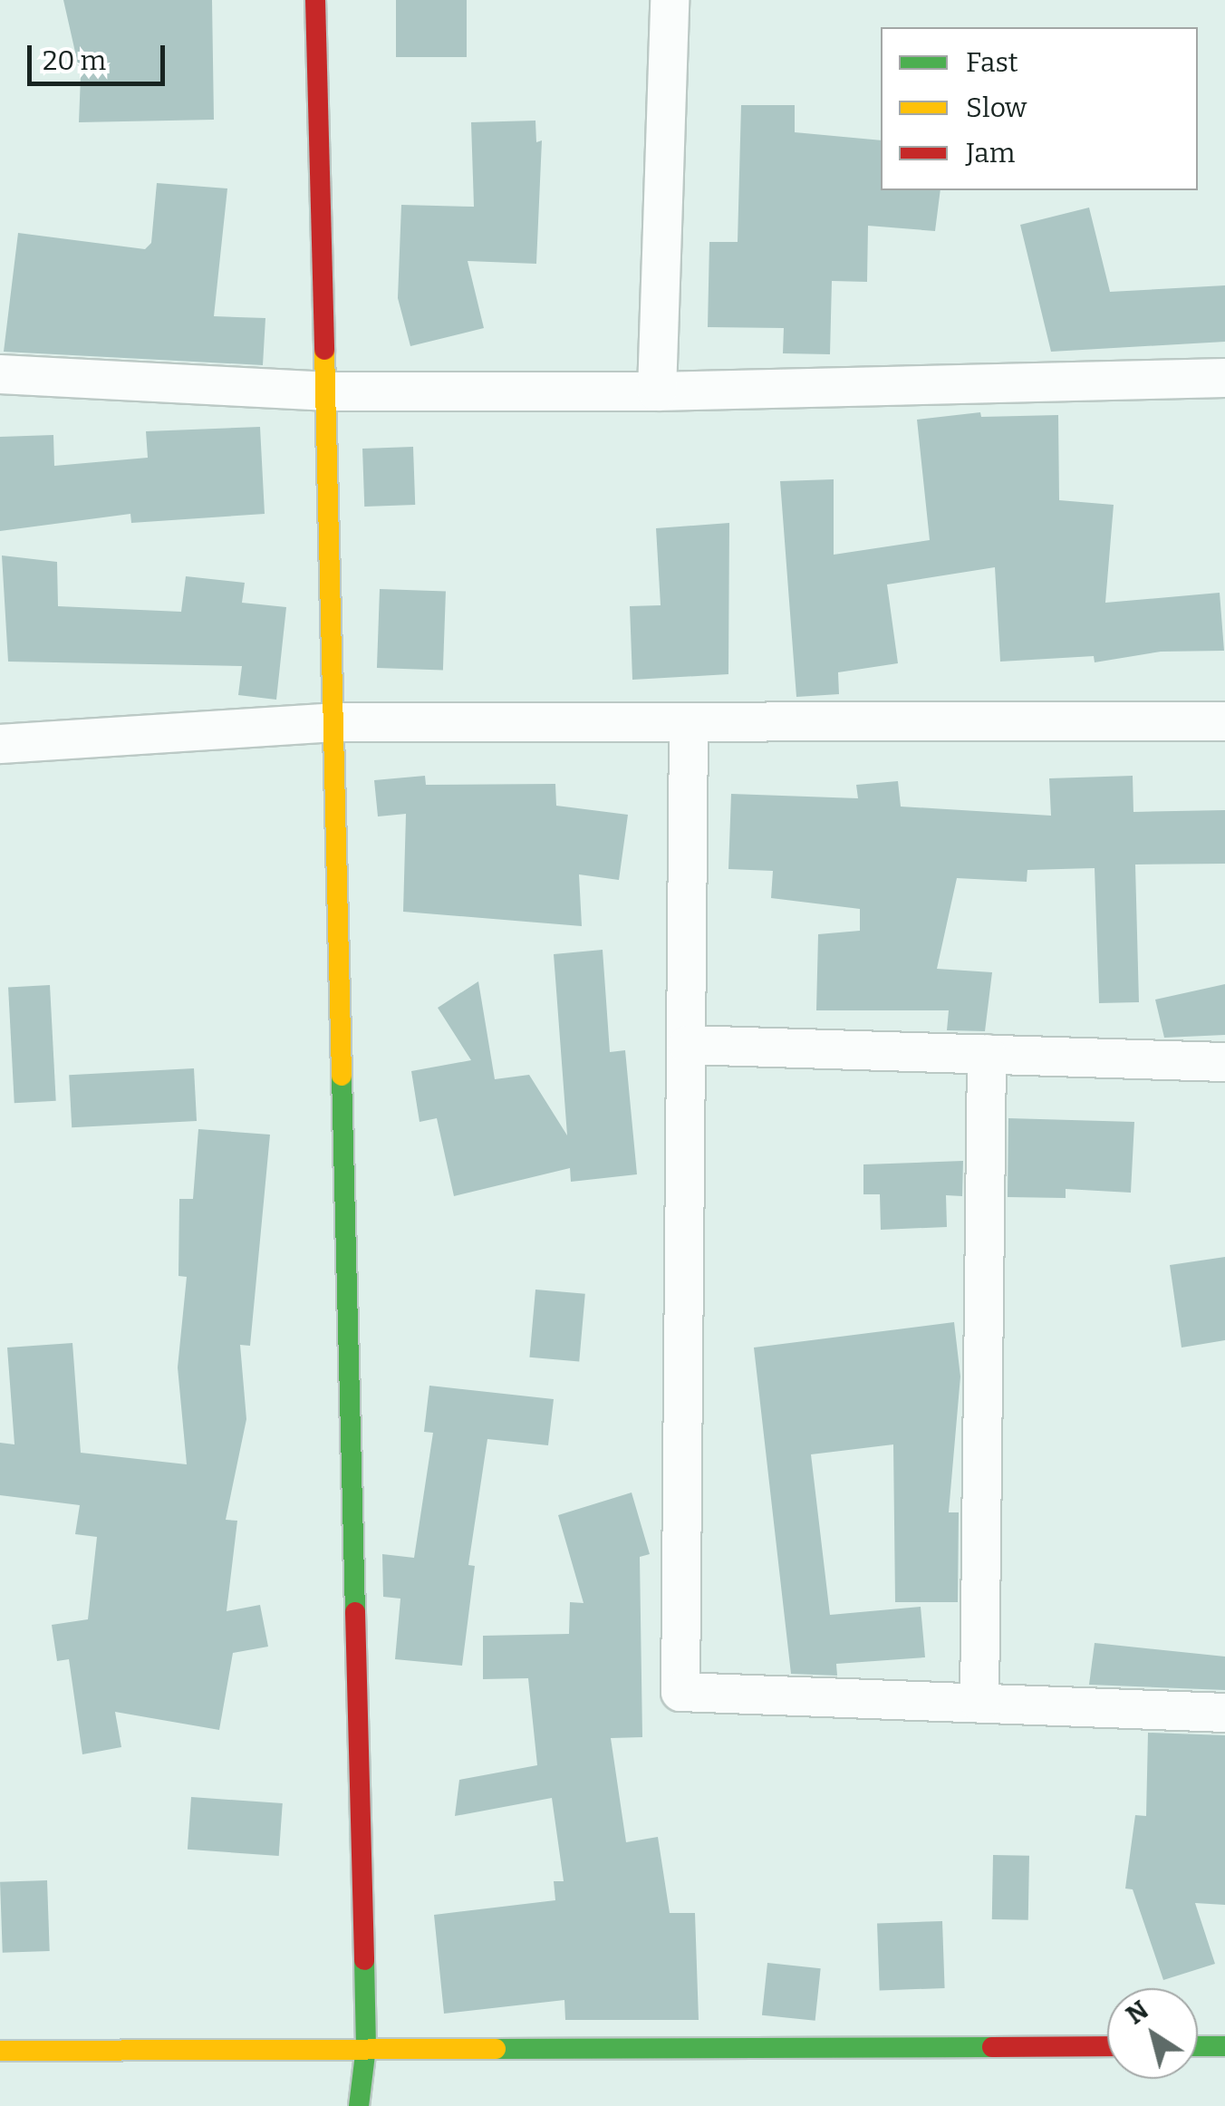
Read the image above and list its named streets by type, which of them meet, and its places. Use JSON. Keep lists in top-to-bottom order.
{
  "legend": ["Fast", "Slow", "Jam"],
  "scale_bar": "20 m",
  "north": "top left"
}
